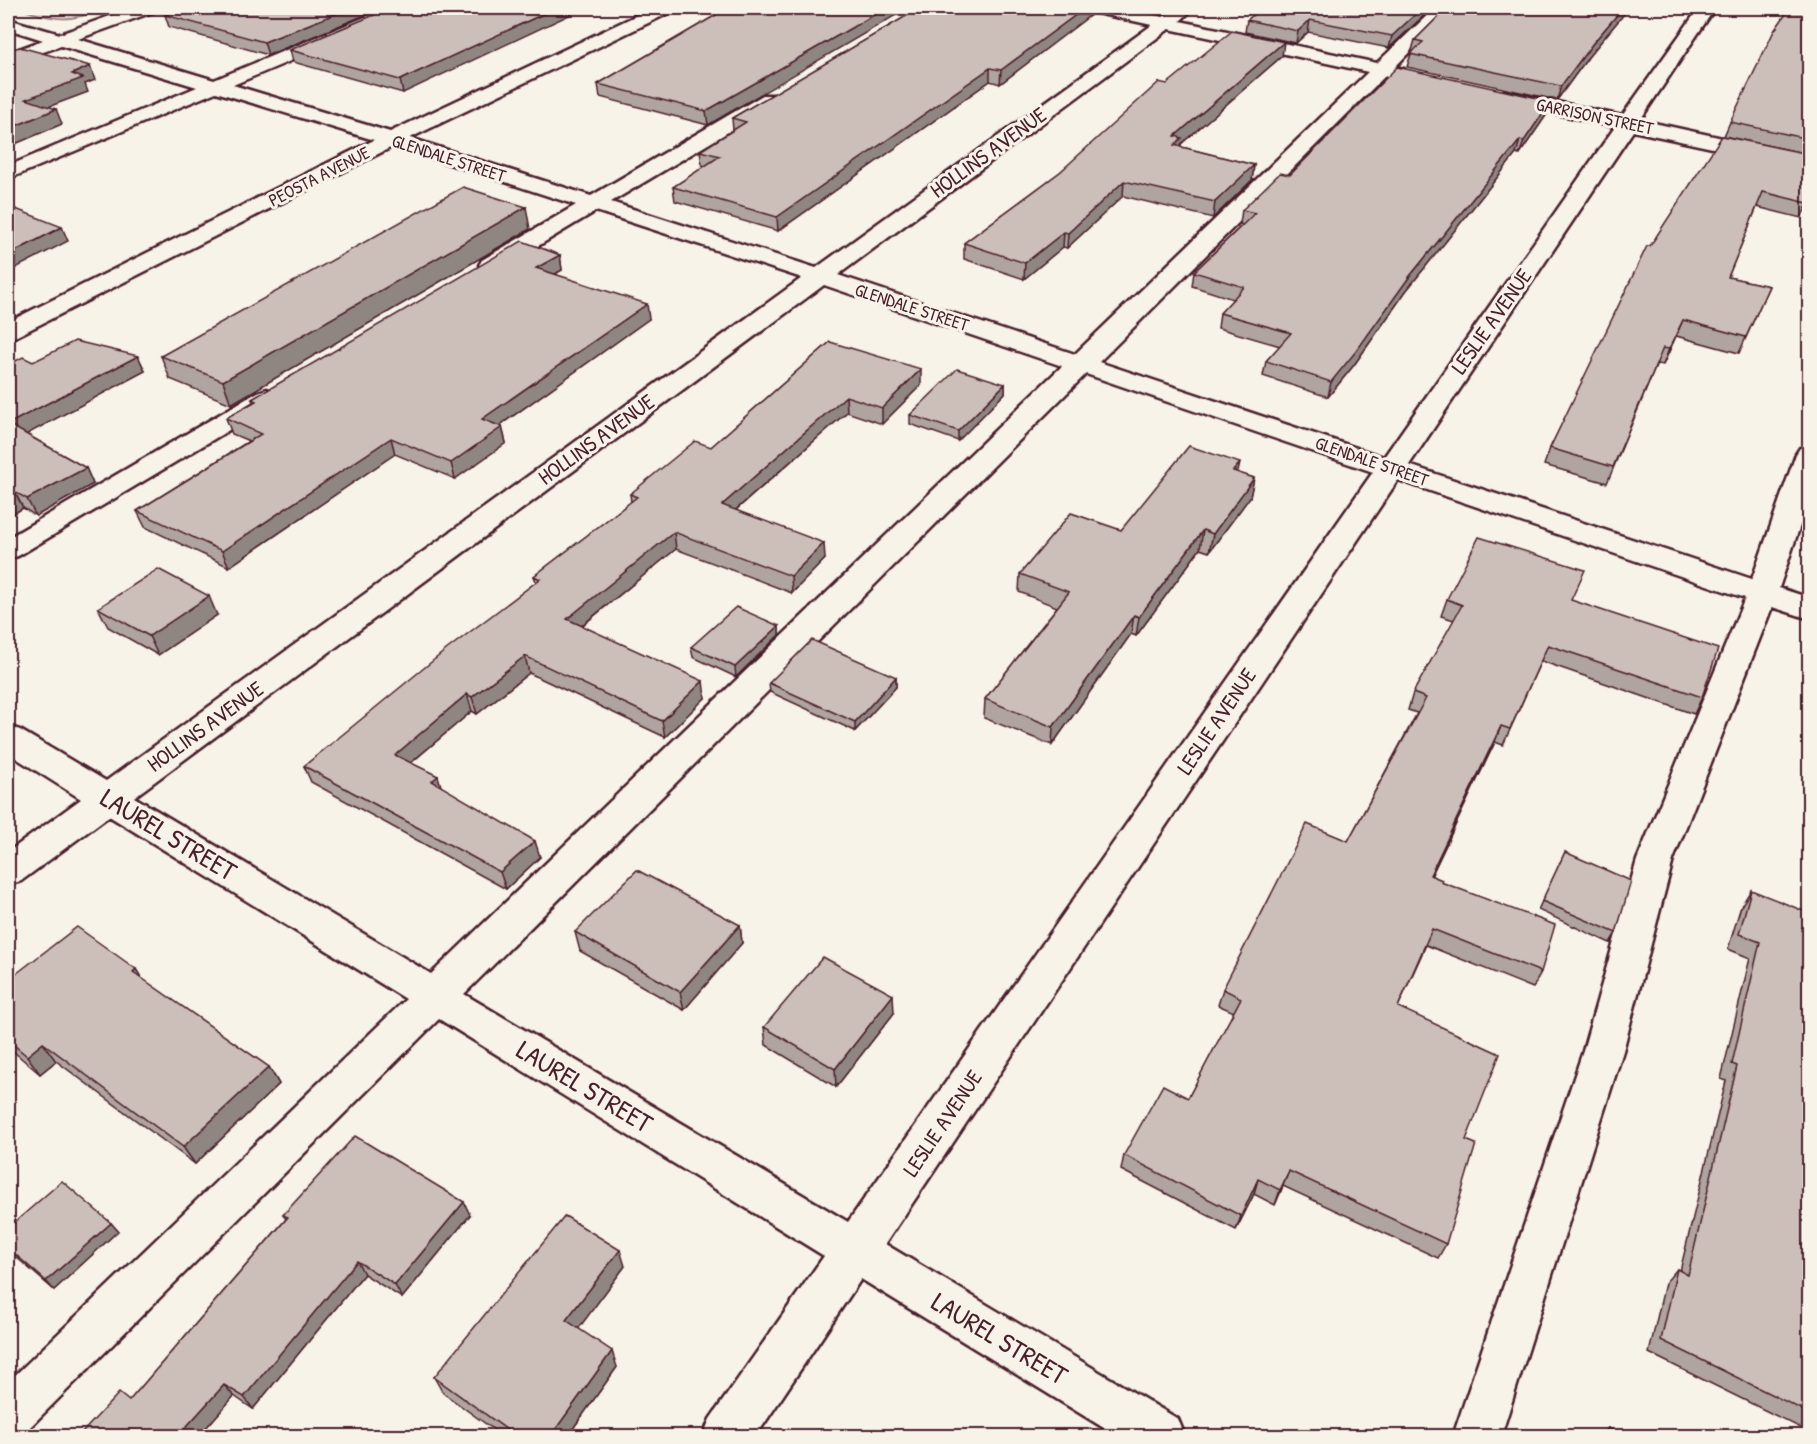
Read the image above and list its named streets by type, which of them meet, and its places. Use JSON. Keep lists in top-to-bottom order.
{
  "streets": {
    "street": [
      "GARRISON STREET",
      "HOLLINS AVENUE",
      "GLENDALE STREET",
      "PEOSTA AVENUE",
      "LESLIE AVENUE",
      "LAUREL STREET"
    ]
  },
  "crossings": [
    ["GARRISON STREET", "LESLIE AVENUE"],
    ["HOLLINS AVENUE", "GLENDALE STREET"],
    ["HOLLINS AVENUE", "LAUREL STREET"],
    ["GLENDALE STREET", "PEOSTA AVENUE"],
    ["GLENDALE STREET", "LESLIE AVENUE"],
    ["LESLIE AVENUE", "LAUREL STREET"]
  ]
}
